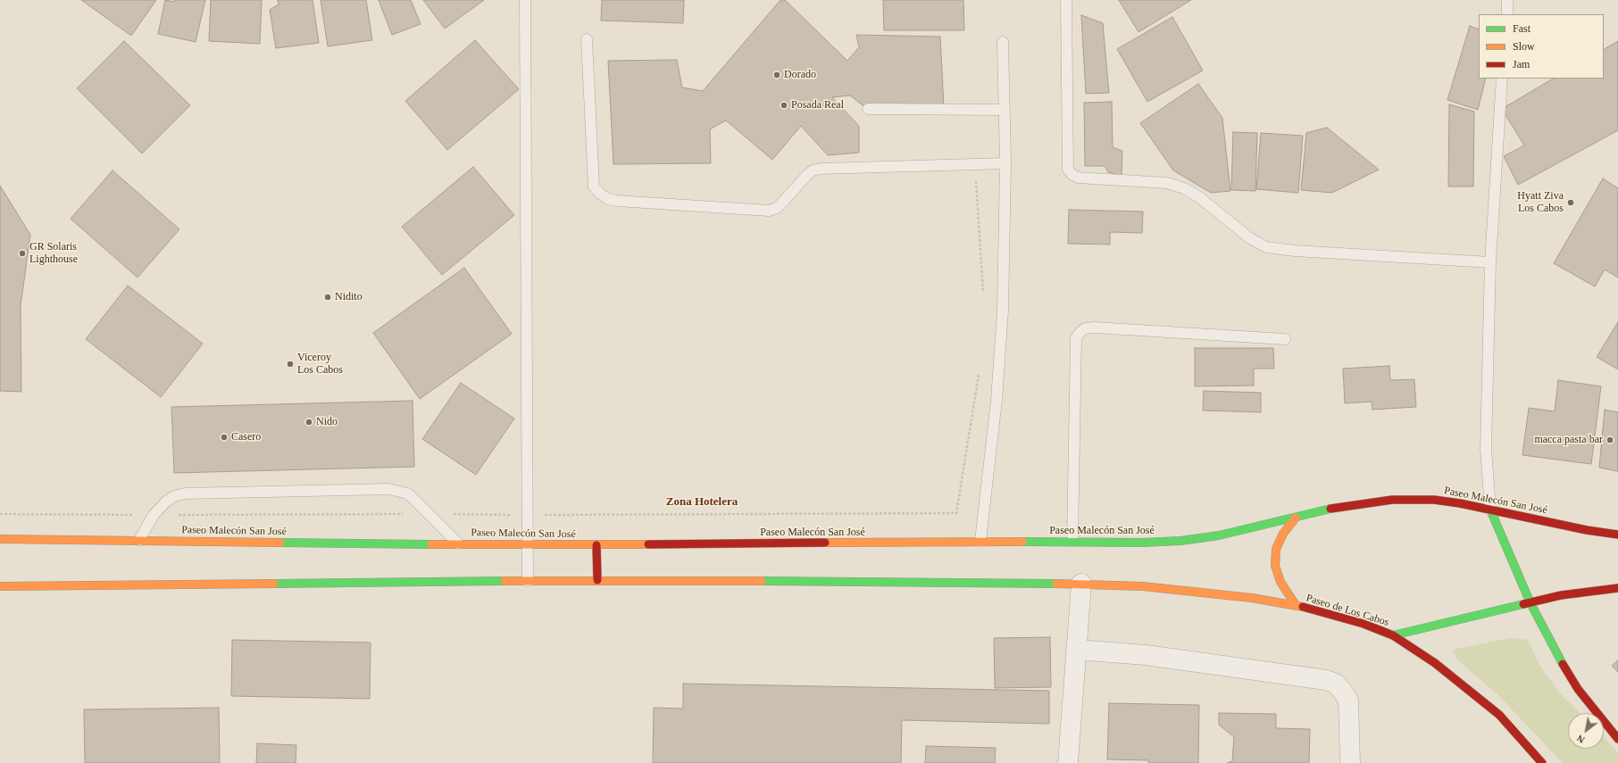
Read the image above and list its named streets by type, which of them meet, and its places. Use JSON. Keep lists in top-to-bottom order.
{
  "streets": {
    "main road": ["Paseo Malecón San José", "Paseo de Los Cabos"]
  },
  "districts": ["Zona Hotelera"],
  "places": [
    "Dorado",
    "Posada Real",
    "Hyatt Ziva Los Cabos",
    "GR Solaris Lighthouse",
    "Nidito",
    "Viceroy Los Cabos",
    "Nido",
    "Casero",
    "macca pasta bar"
  ],
  "legend": ["Fast", "Slow", "Jam"],
  "north": "bottom left"
}
